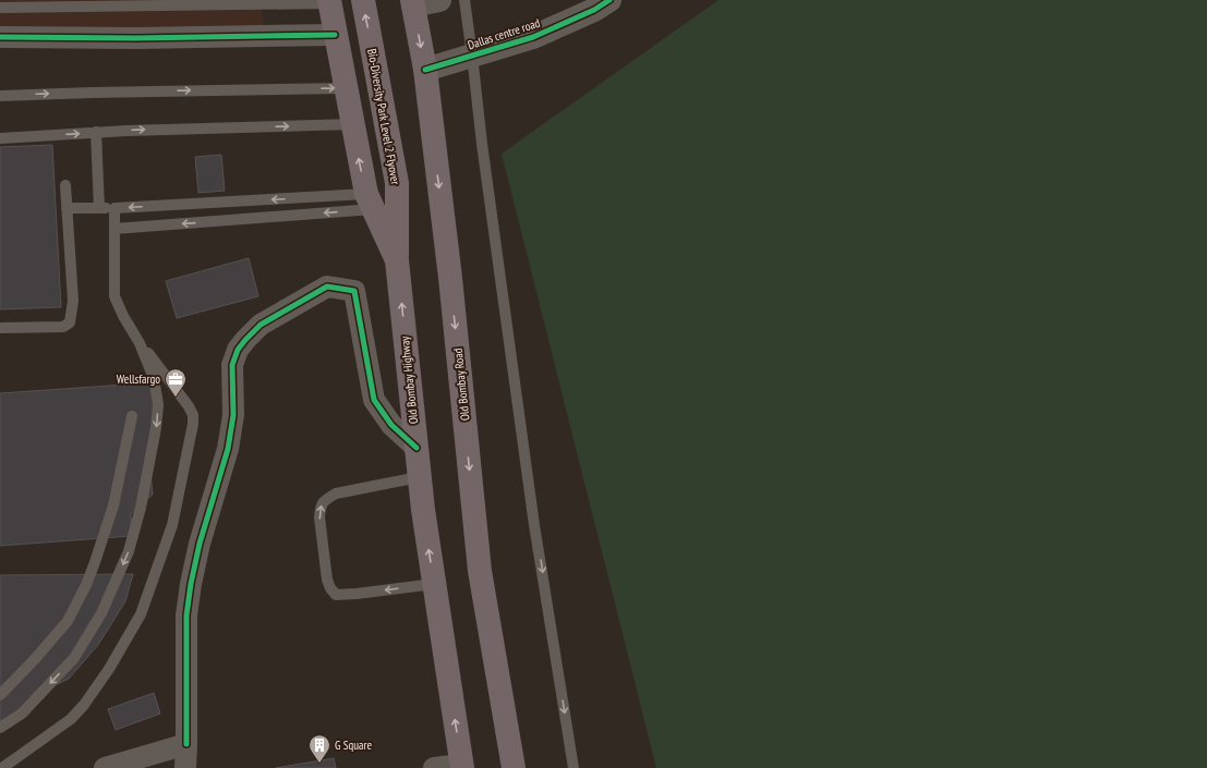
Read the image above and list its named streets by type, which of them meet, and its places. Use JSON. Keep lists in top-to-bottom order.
{
  "streets": {
    "main road": ["Bio-Diversity Park Level 2 Flyover", "Old Bombay Highway", "Old Bombay Road"],
    "street": ["Dallas centre road"]
  },
  "crossings": [
    ["Dallas centre road", "Old Bombay Road"],
    ["Bio-Diversity Park Level 2 Flyover", "Old Bombay Highway"]
  ],
  "one_way": ["Bio-Diversity Park Level 2 Flyover", "Old Bombay Highway", "Old Bombay Road"],
  "places": {
    "office": ["Wellsfargo"],
    "building": ["G Square"]
  }
}
